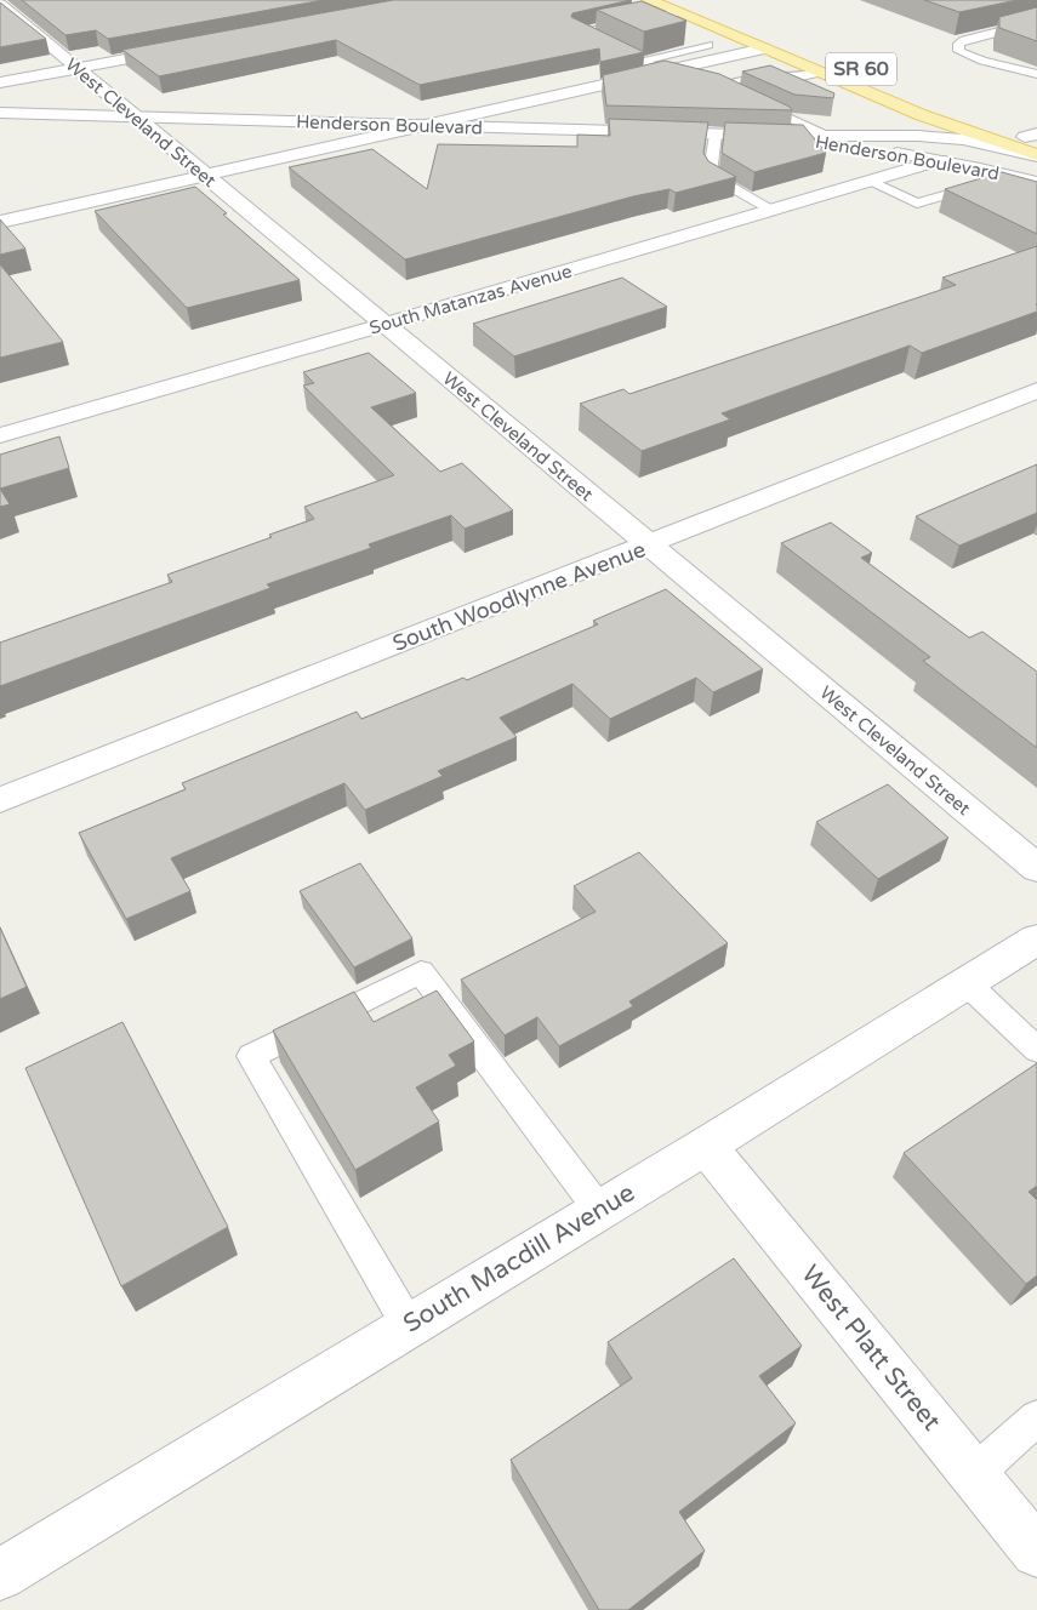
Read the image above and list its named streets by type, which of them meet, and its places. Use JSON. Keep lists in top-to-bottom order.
{
  "streets": {
    "main road": ["SR 60"],
    "street": [
      "West Cleveland Street",
      "Henderson Boulevard",
      "South Matanzas Avenue",
      "South Woodlynne Avenue",
      "South Macdill Avenue",
      "West Platt Street"
    ]
  },
  "crossings": [
    ["SR 60", "Henderson Boulevard"],
    ["West Cleveland Street", "Henderson Boulevard"],
    ["West Cleveland Street", "South Matanzas Avenue"],
    ["West Cleveland Street", "South Woodlynne Avenue"],
    ["Henderson Boulevard", "South Matanzas Avenue"],
    ["South Macdill Avenue", "West Platt Street"]
  ]
}
